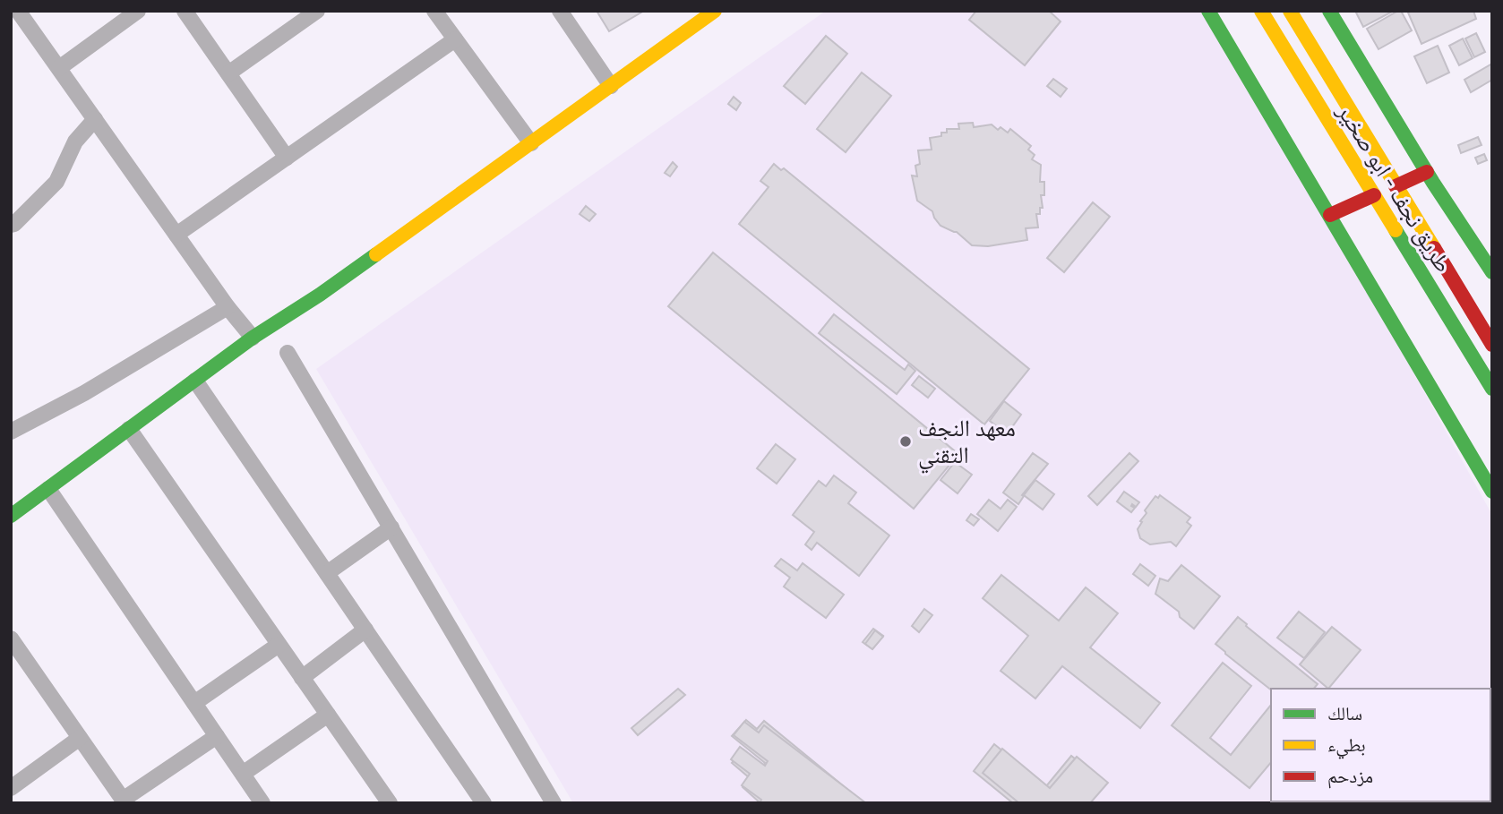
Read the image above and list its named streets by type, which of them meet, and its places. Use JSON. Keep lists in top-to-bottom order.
{
  "streets": {
    "main road": ["طريق نجف - ابو صخير"]
  },
  "places": ["معهد النجف التقني"],
  "legend": ["سالك", "بطيء", "مزدحم"]
}
